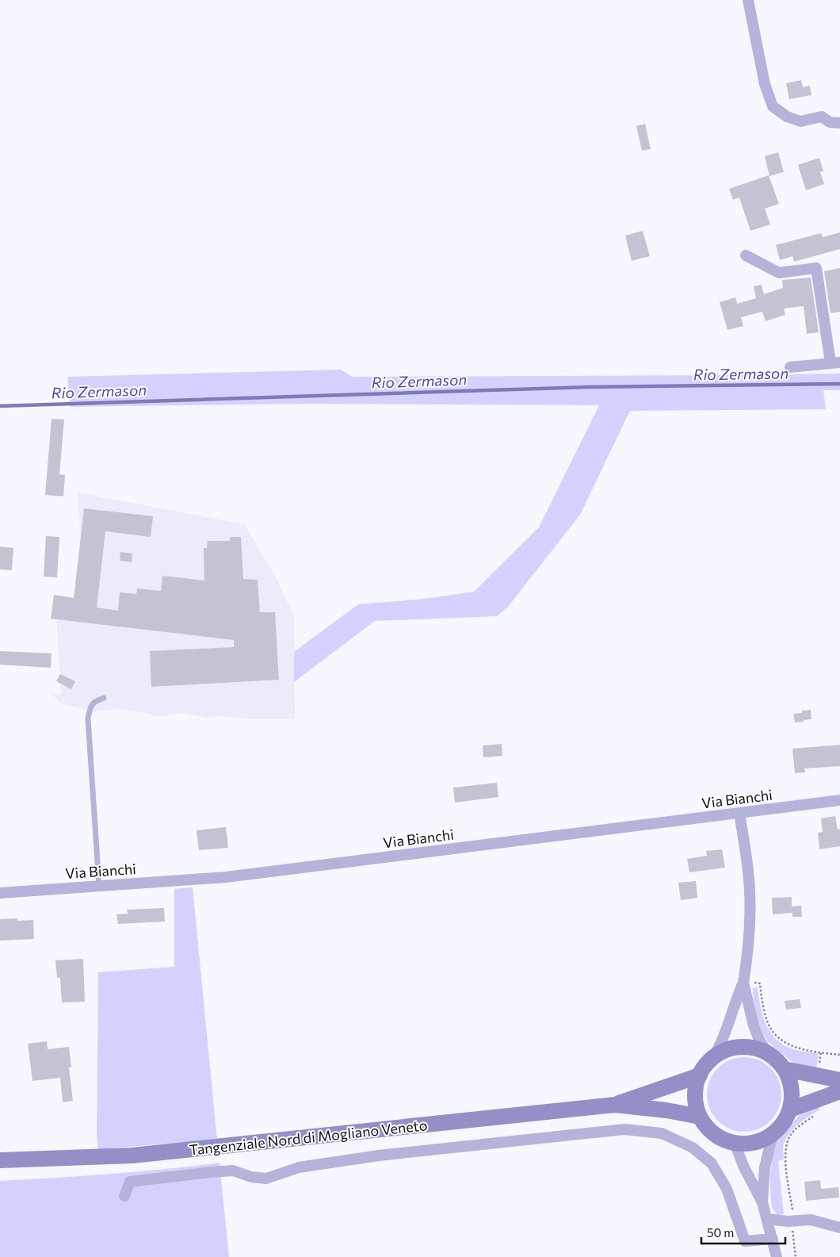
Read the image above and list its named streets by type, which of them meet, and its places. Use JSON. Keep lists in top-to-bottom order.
{
  "streets": {
    "main road": ["Tangenziale Nord di Mogliano Veneto"],
    "street": ["Via Bianchi"]
  },
  "water": ["Rio Zermason"],
  "scale_bar": "50 m"
}
